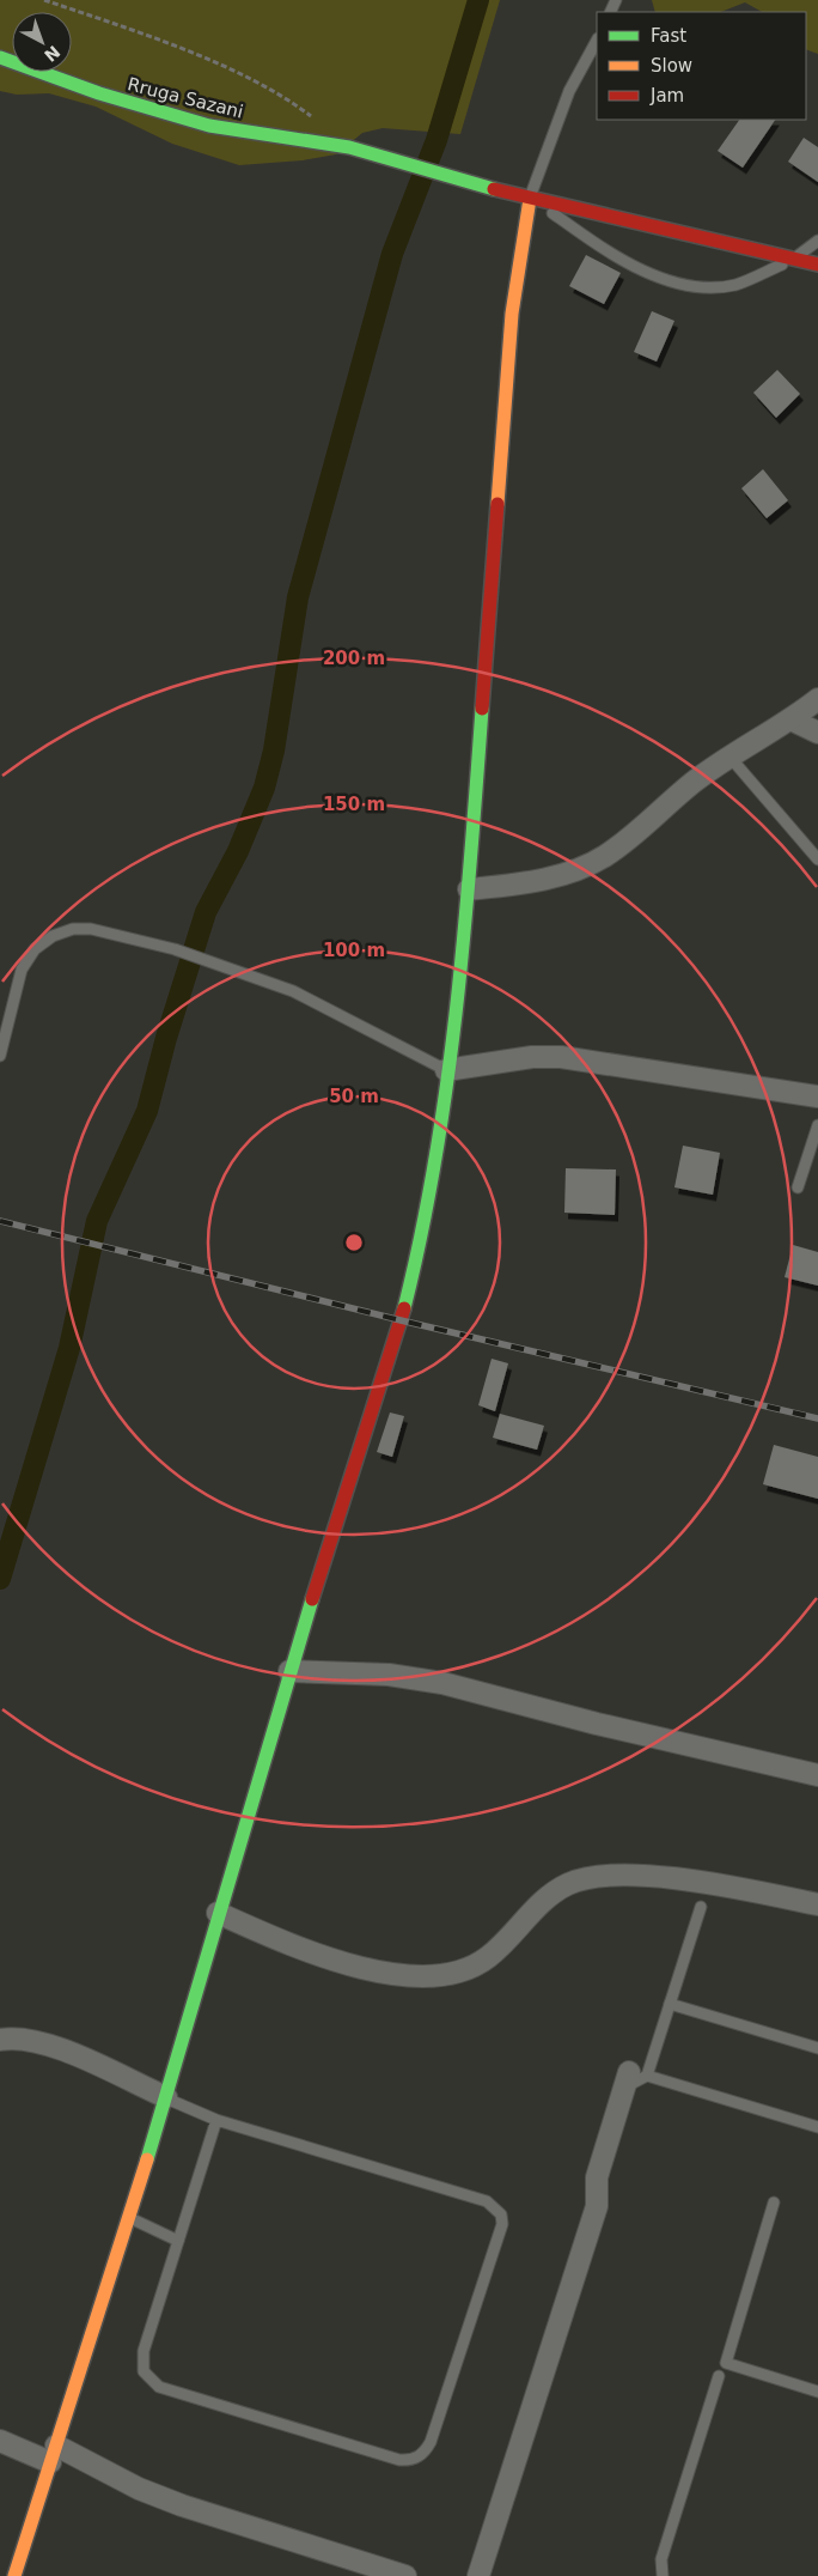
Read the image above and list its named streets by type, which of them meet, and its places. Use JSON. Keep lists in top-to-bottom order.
{
  "streets": {
    "main road": ["Rruga Sazani"]
  },
  "legend": ["Fast", "Slow", "Jam"],
  "north": "bottom right",
  "rings": [
    "200 m",
    "150 m",
    "100 m",
    "50 m"
  ]
}
